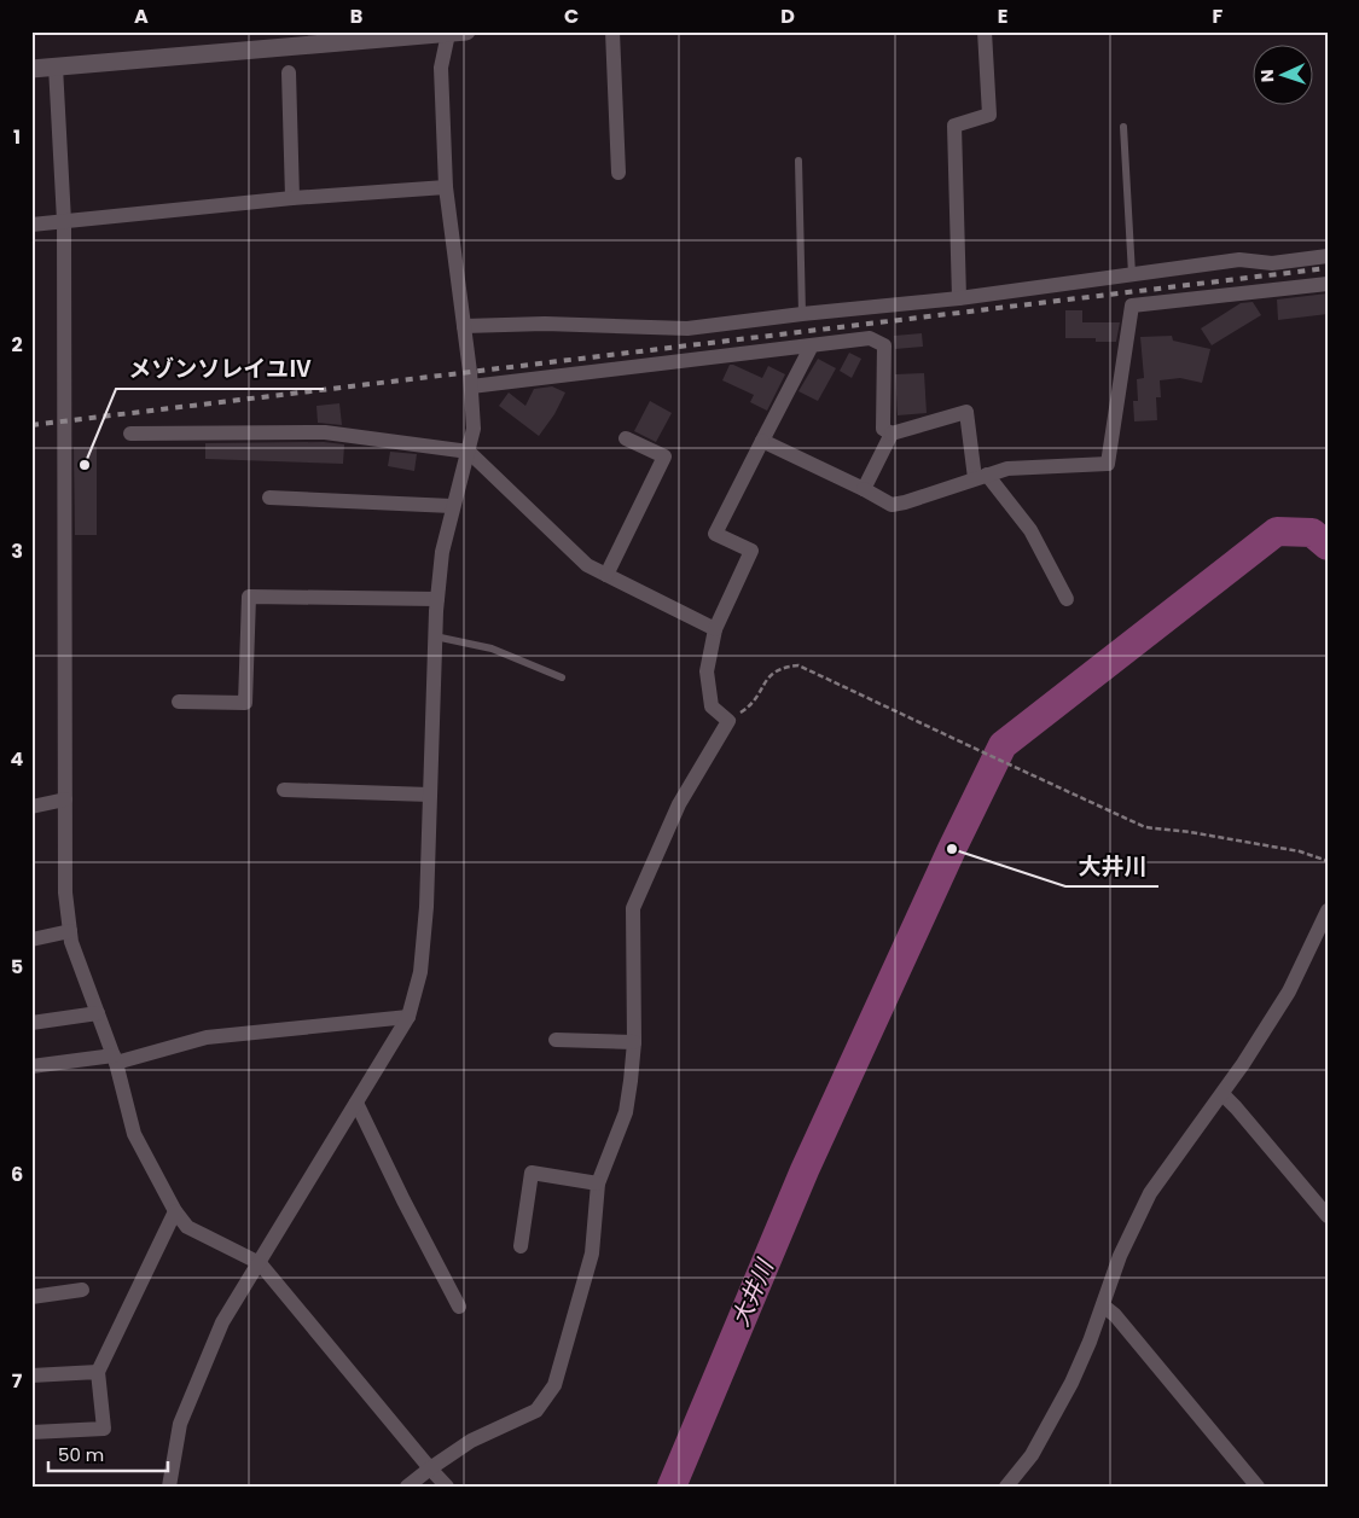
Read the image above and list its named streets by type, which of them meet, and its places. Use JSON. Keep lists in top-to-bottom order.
{
  "water": ["大井川"],
  "places": ["メゾンソレイユⅣ", "大井川"],
  "scale_bar": "50 m",
  "north": "left",
  "grid": {
    "columns": [
      "A",
      "B",
      "C",
      "D",
      "E",
      "F"
    ],
    "rows": [
      "1",
      "2",
      "3",
      "4",
      "5",
      "6",
      "7"
    ]
  }
}
